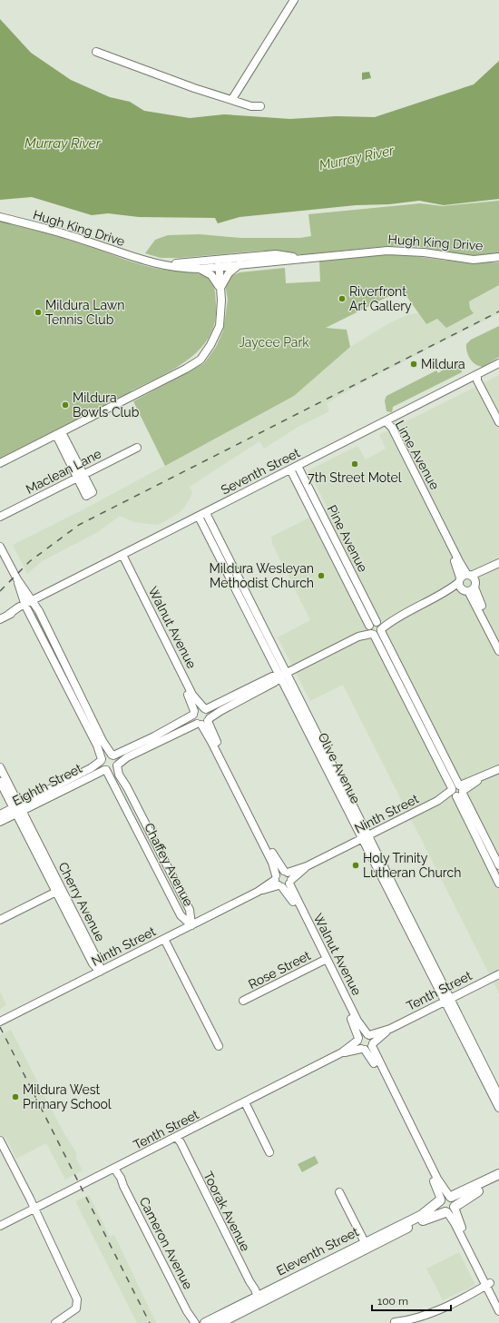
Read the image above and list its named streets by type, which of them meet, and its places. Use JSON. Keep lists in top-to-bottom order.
{
  "streets": {
    "main road": ["Eleventh Street"],
    "street": [
      "Hugh King Drive",
      "Lime Avenue",
      "Maclean Lane",
      "Seventh Street",
      "Pine Avenue",
      "Walnut Avenue",
      "Olive Avenue",
      "Eighth Street",
      "Ninth Street",
      "Chaffey Avenue",
      "Cherry Avenue",
      "Rose Street",
      "Tenth Street",
      "Toorak Avenue",
      "Cameron Avenue"
    ]
  },
  "crossings": [
    ["Lime Avenue", "Seventh Street"],
    ["Seventh Street", "Pine Avenue"],
    ["Seventh Street", "Walnut Avenue"],
    ["Seventh Street", "Olive Avenue"],
    ["Pine Avenue", "Ninth Street"],
    ["Walnut Avenue", "Ninth Street"],
    ["Walnut Avenue", "Rose Street"],
    ["Walnut Avenue", "Tenth Street"],
    ["Olive Avenue", "Ninth Street"],
    ["Olive Avenue", "Tenth Street"],
    ["Eighth Street", "Chaffey Avenue"],
    ["Eighth Street", "Cherry Avenue"],
    ["Ninth Street", "Chaffey Avenue"],
    ["Ninth Street", "Cherry Avenue"],
    ["Tenth Street", "Toorak Avenue"],
    ["Tenth Street", "Cameron Avenue"],
    ["Toorak Avenue", "Eleventh Street"]
  ],
  "water": ["Murray River"],
  "parks": ["Jaycee Park"],
  "places": [
    "Riverfront Art Gallery",
    "Mildura Lawn Tennis Club",
    "Mildura",
    "Mildura Bowls Club",
    "7th Street Motel",
    "Mildura Wesleyan Methodist Church",
    "Holy Trinity Lutheran Church",
    "Mildura West Primary School"
  ],
  "scale_bar": "100 m"
}
